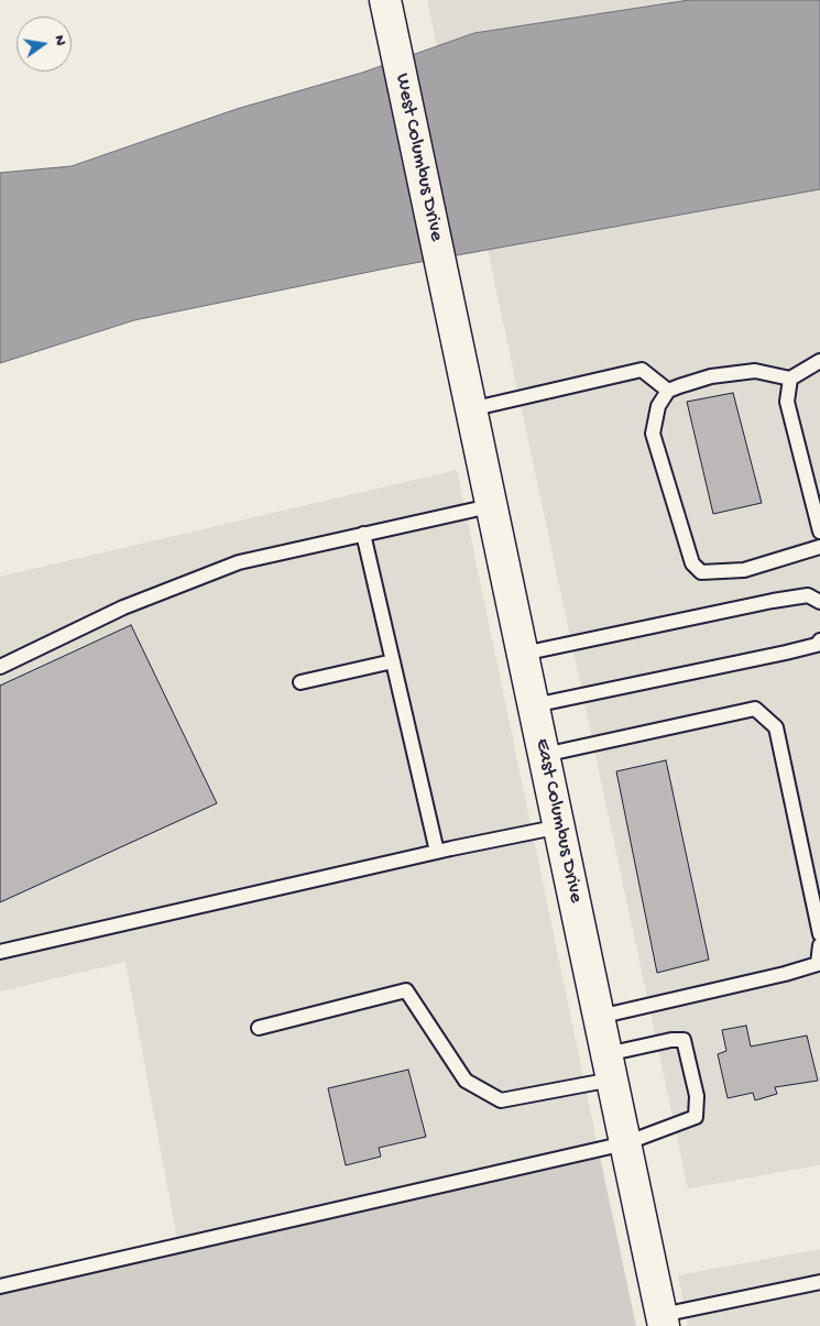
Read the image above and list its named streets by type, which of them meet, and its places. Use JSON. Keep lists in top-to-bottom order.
{
  "streets": {
    "main road": ["West Columbus Drive", "East Columbus Drive"]
  },
  "crossings": [
    ["West Columbus Drive", "East Columbus Drive"]
  ],
  "north": "right"
}
